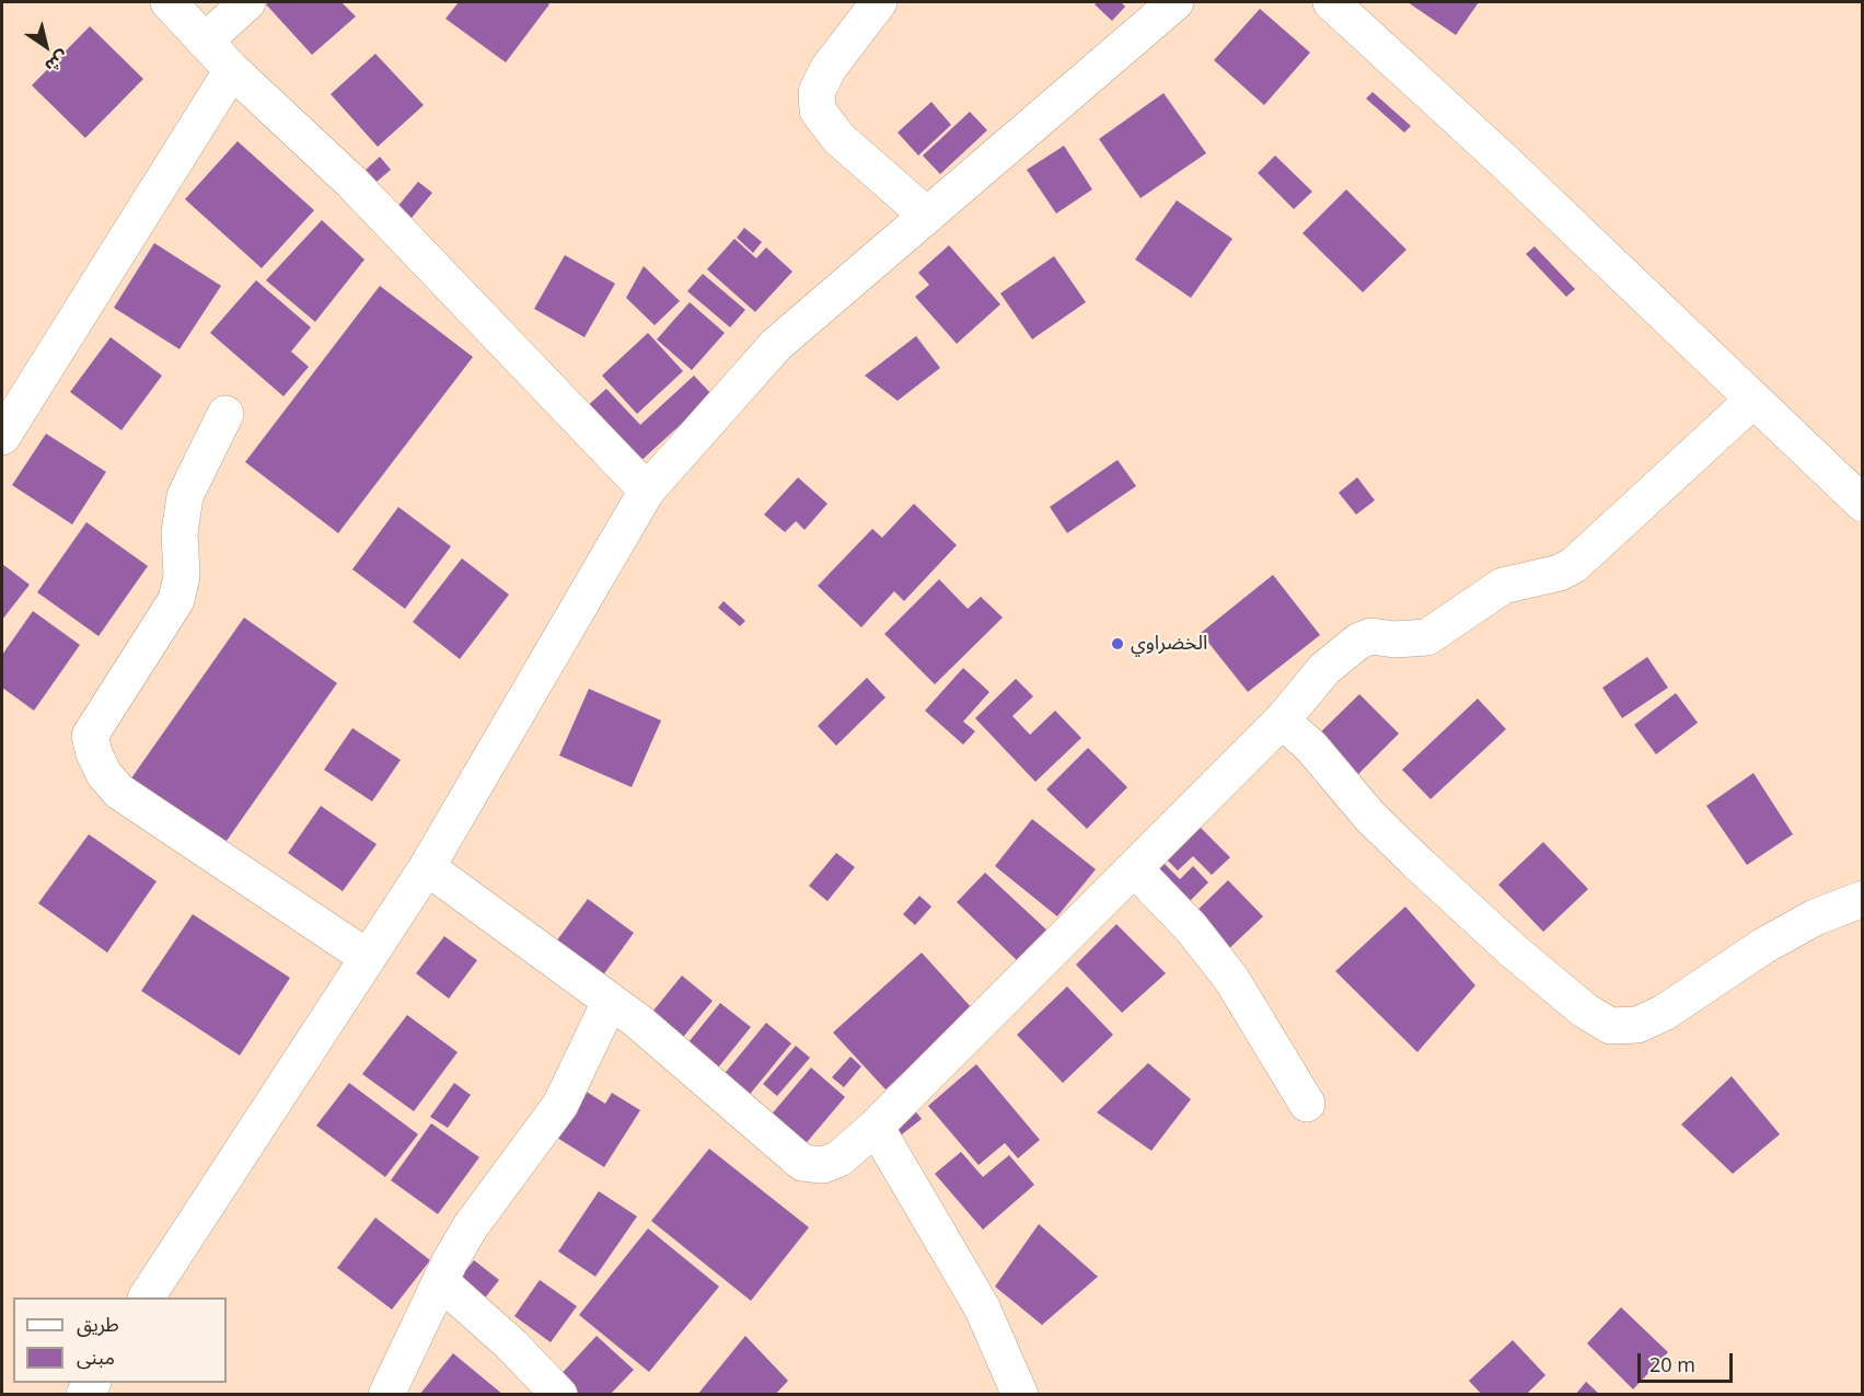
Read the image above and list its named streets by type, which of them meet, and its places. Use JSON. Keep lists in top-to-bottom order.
{
  "places": ["الخضراوي"],
  "legend": ["طريق", "مبنى"],
  "scale_bar": "20 m",
  "north": "bottom right"
}
